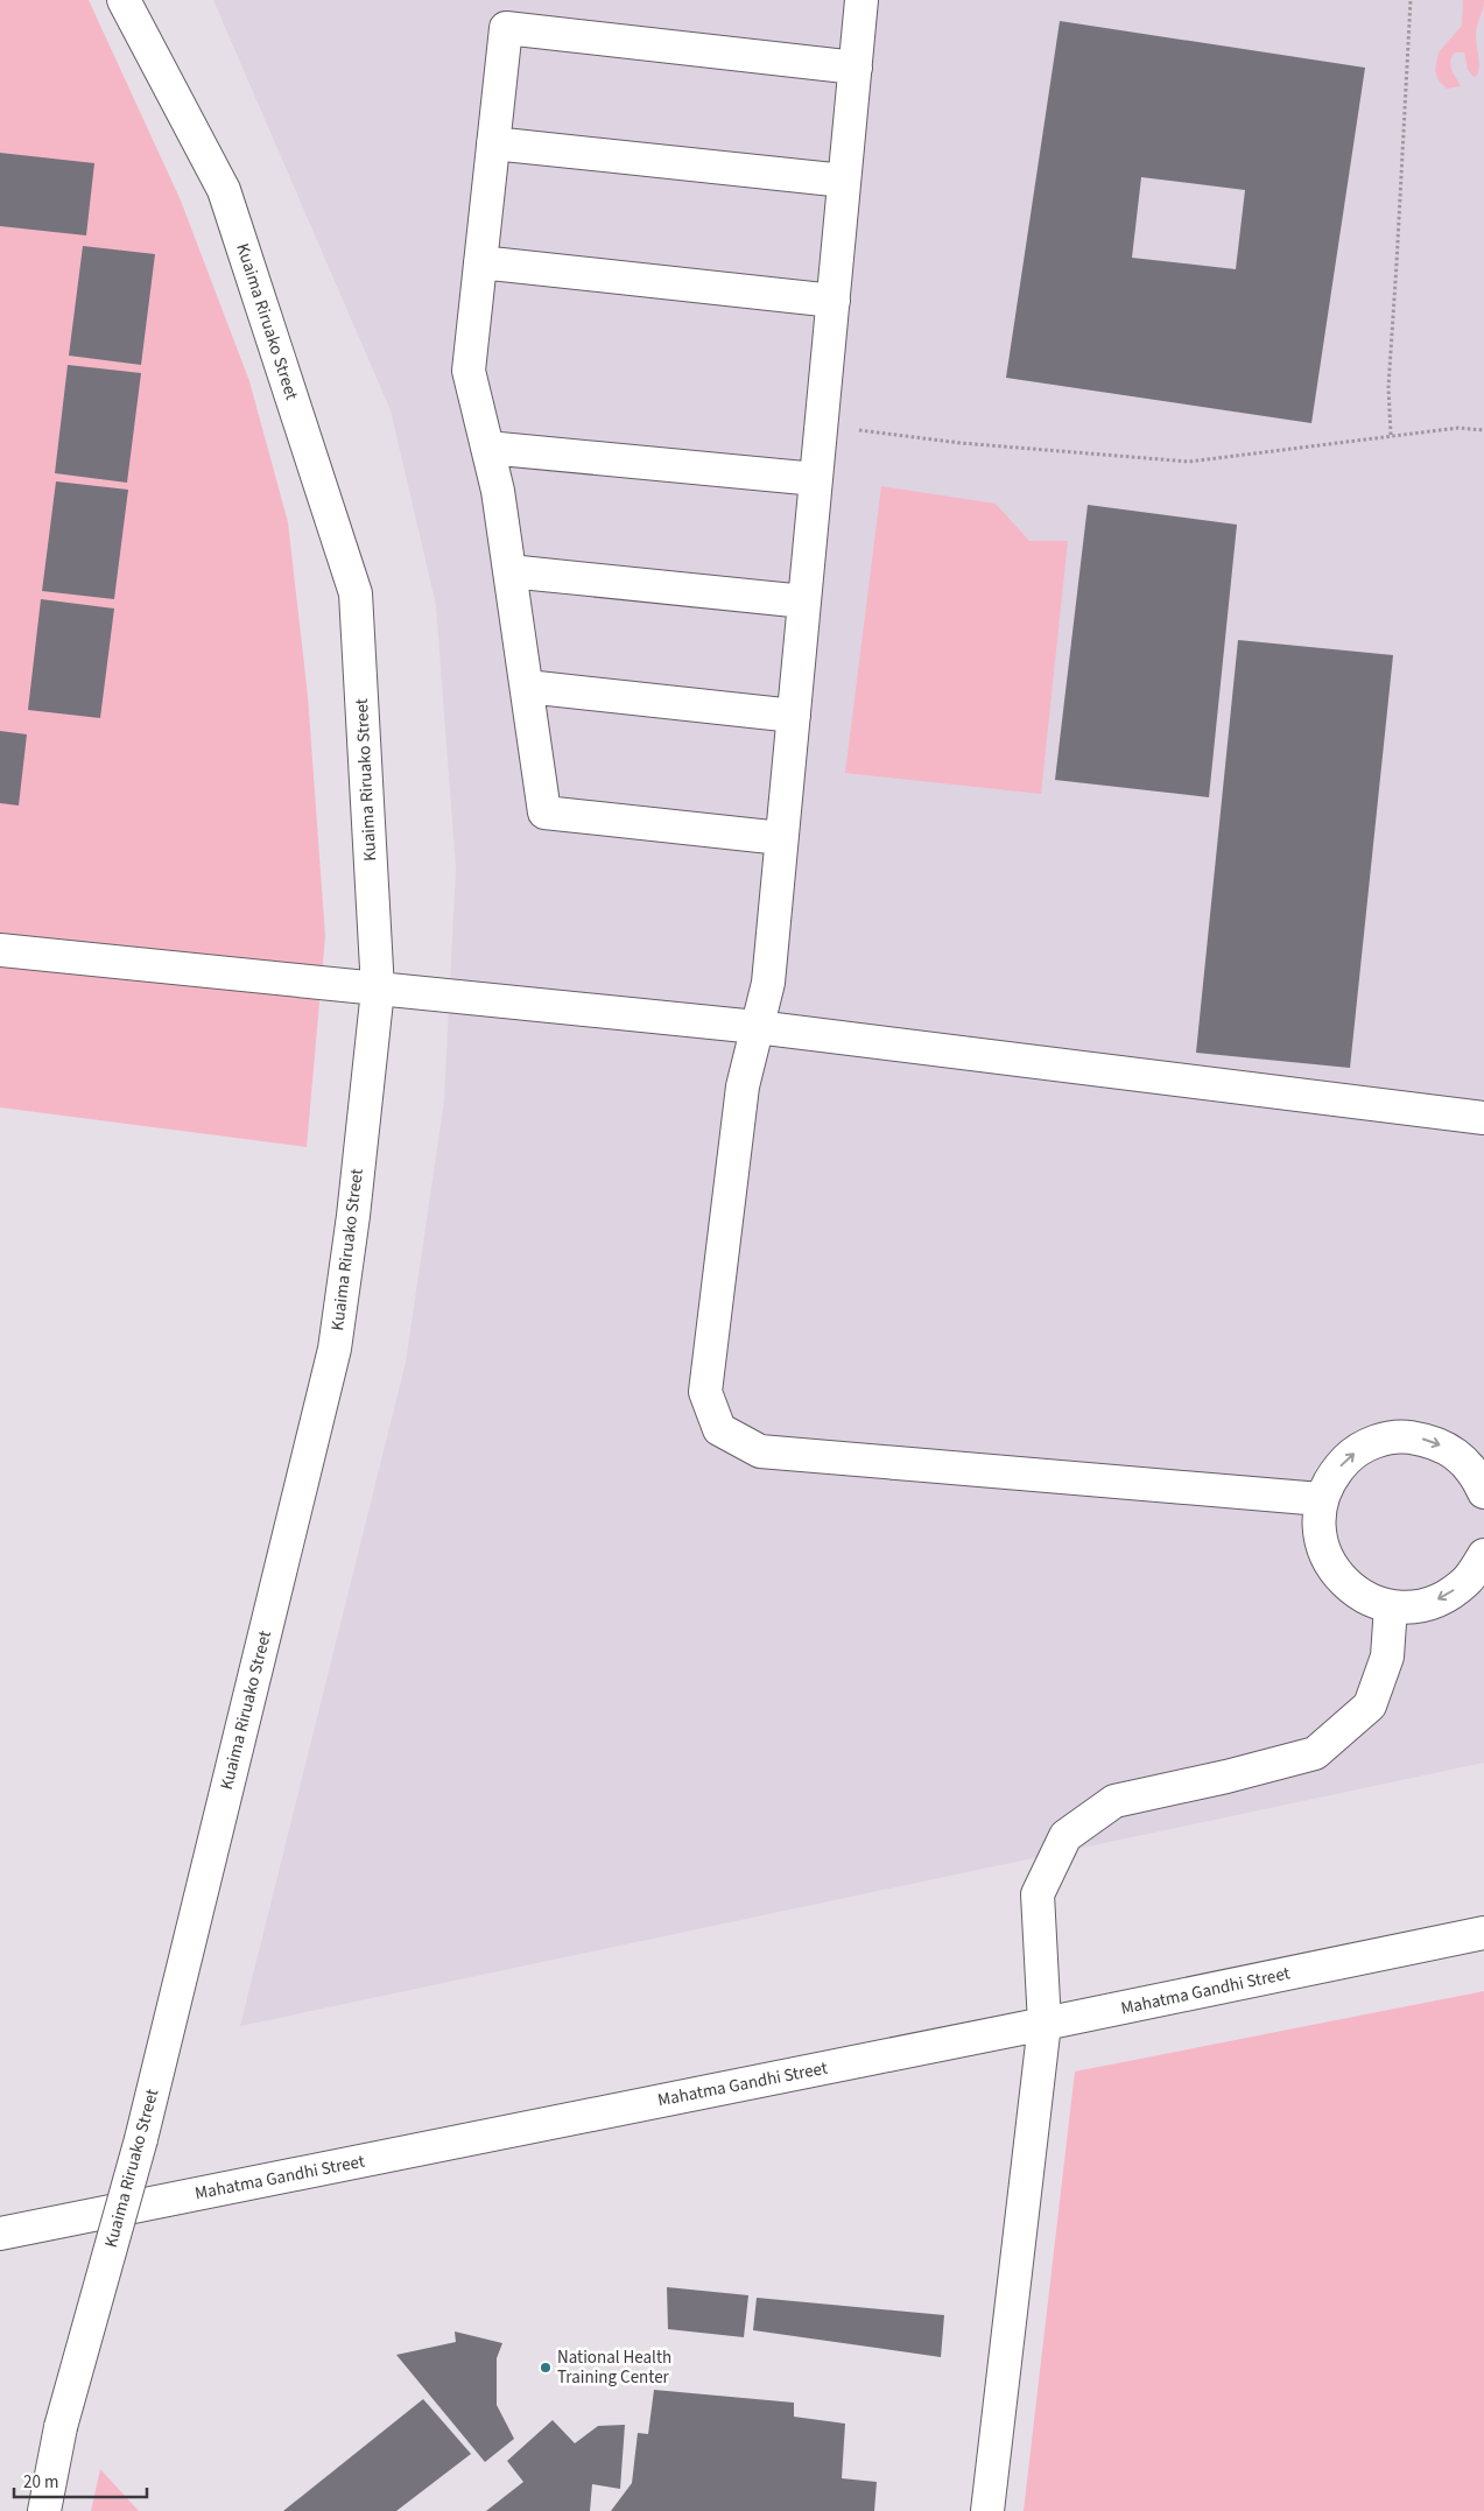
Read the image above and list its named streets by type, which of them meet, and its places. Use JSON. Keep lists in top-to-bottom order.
{
  "streets": {
    "street": ["Kuaima Riruako Street", "Mahatma Gandhi Street"]
  },
  "places": ["National Health Training Center"],
  "scale_bar": "20 m"
}
